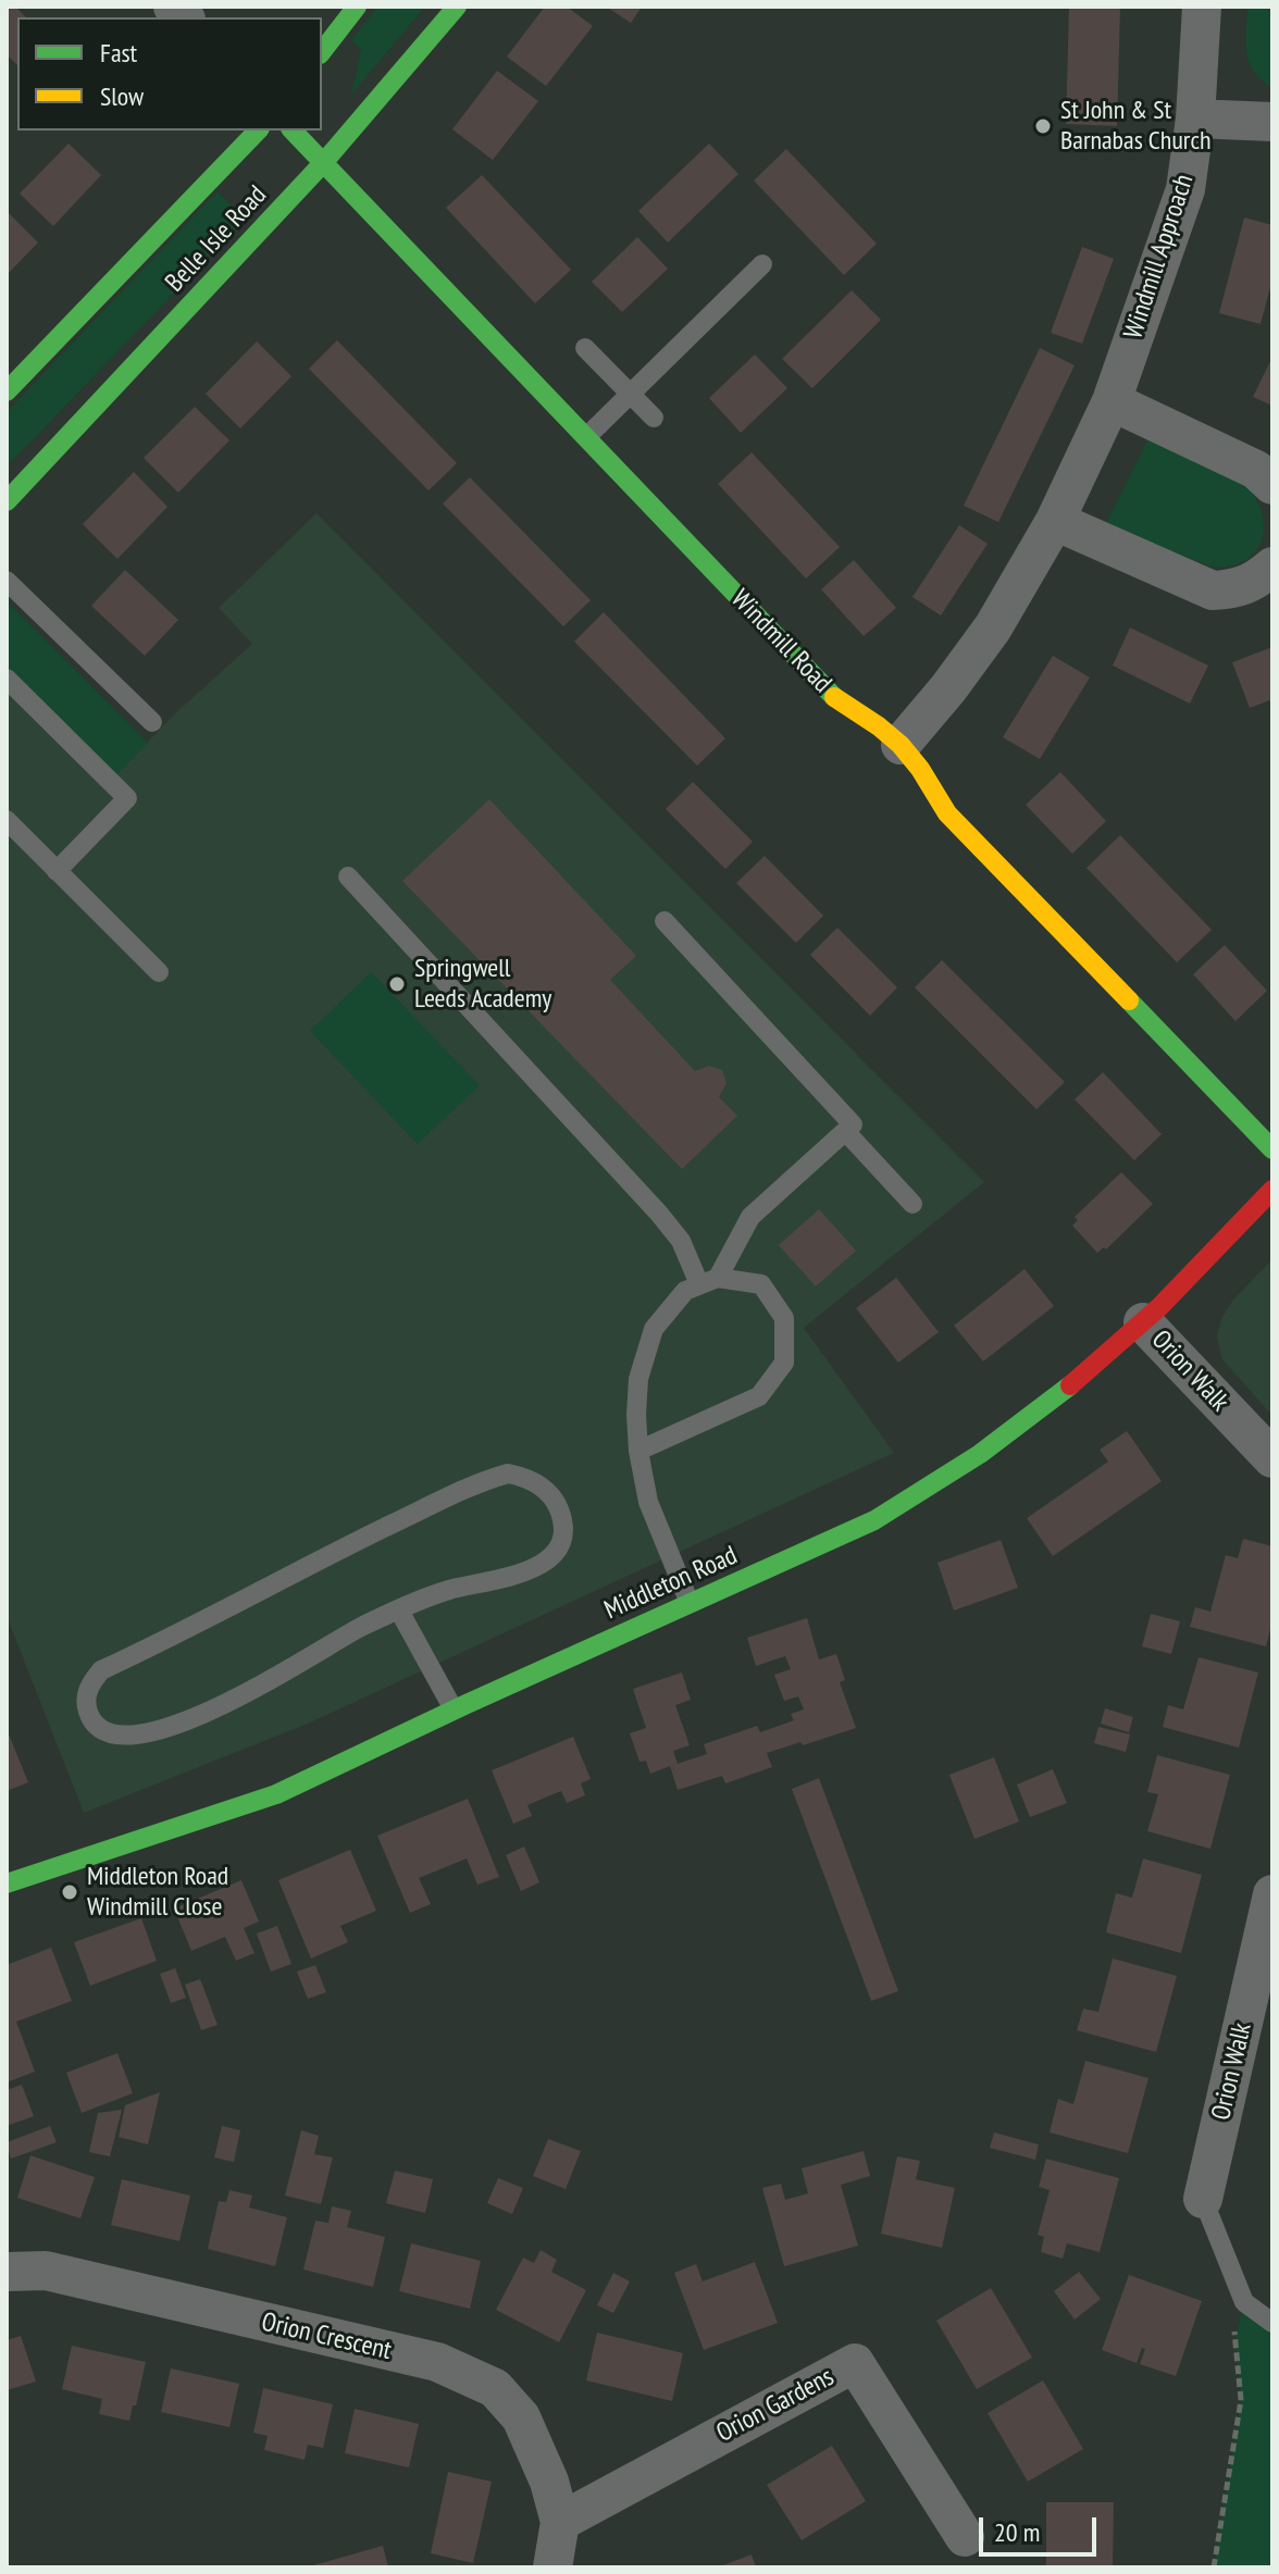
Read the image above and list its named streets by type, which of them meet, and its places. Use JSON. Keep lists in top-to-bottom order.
{
  "streets": {
    "street": [
      "Belle Isle Road",
      "Windmill Approach",
      "Windmill Road",
      "Orion Walk",
      "Middleton Road",
      "Orion Crescent",
      "Orion Gardens"
    ]
  },
  "crossings": [
    ["Belle Isle Road", "Windmill Road"],
    ["Windmill Approach", "Windmill Road"],
    ["Orion Walk", "Middleton Road"],
    ["Orion Crescent", "Orion Gardens"]
  ],
  "places": ["St John & St Barnabas Church", "Springwell Leeds Academy", "Middleton Road Windmill Close"],
  "legend": ["Fast", "Slow"],
  "scale_bar": "20 m"
}
